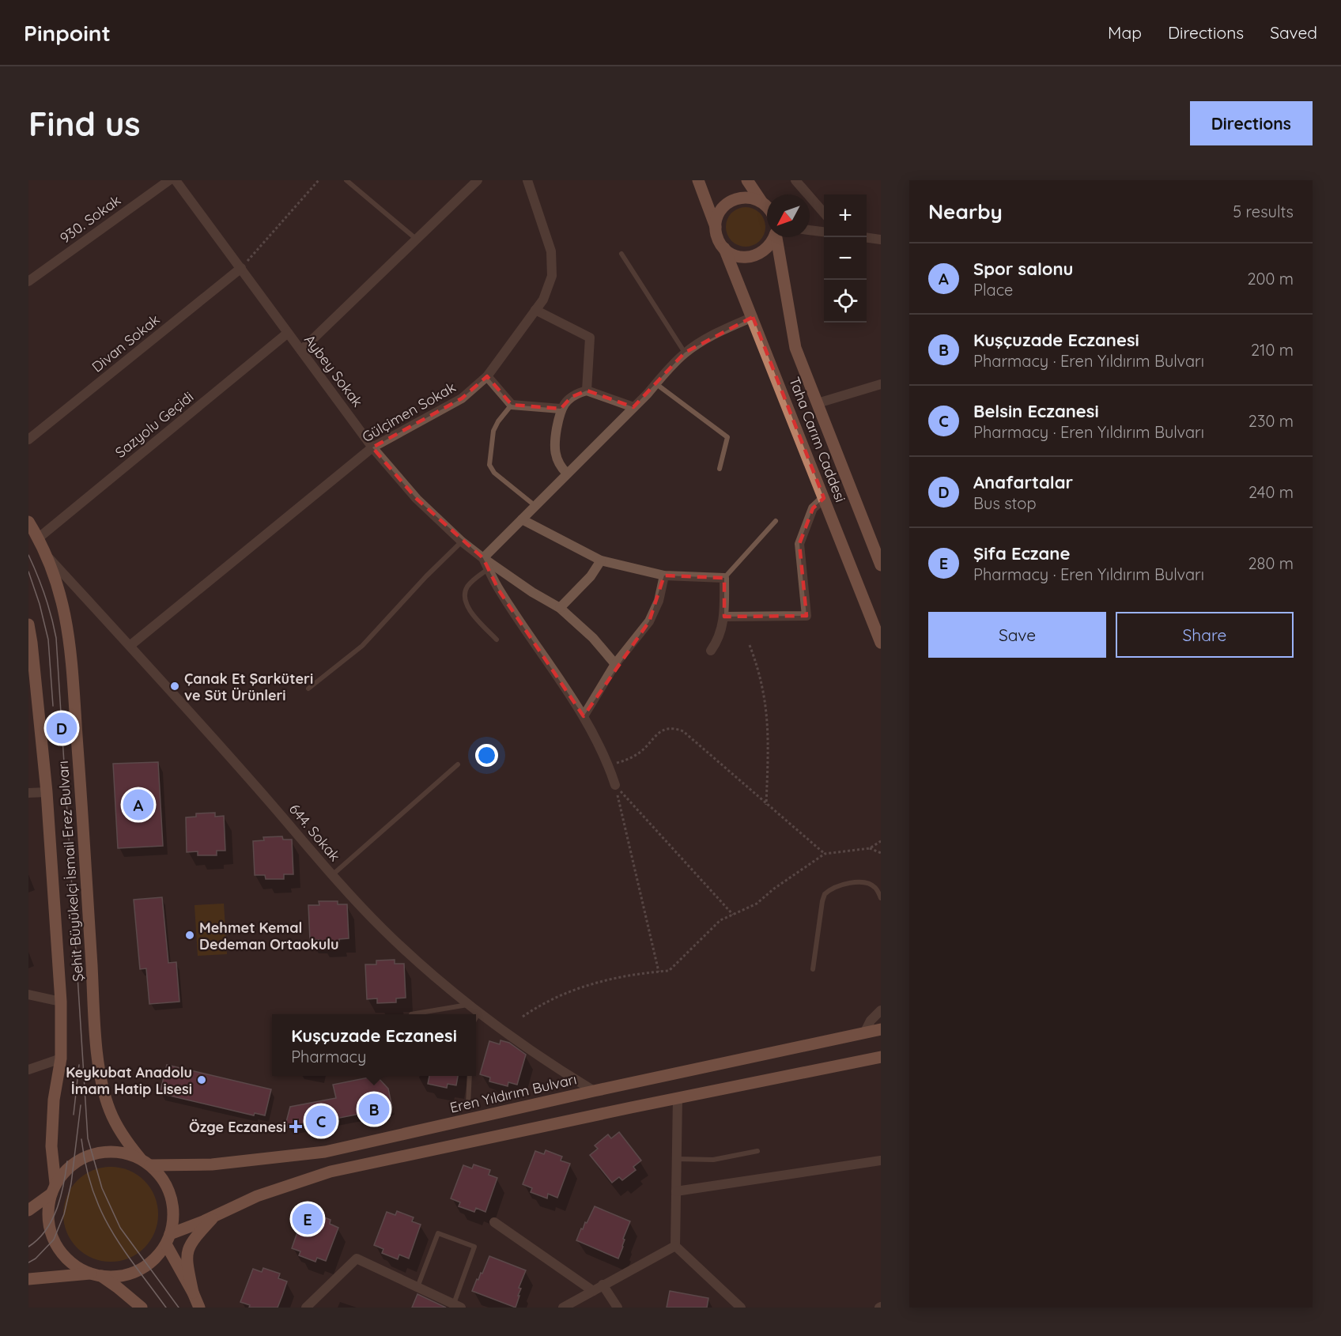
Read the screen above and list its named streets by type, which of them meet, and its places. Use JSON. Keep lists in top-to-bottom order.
{
  "streets": {
    "main road": ["Taha Carım Caddesi", "Şehit Büyükelçi İsmail Erez Bulvarı", "Eren Yıldırım Bulvarı"],
    "street": [
      "930. Sokak",
      "Divan Sokak",
      "Aybey Sokak",
      "Gülçimen Sokak",
      "Sazyolu Geçidi",
      "644. Sokak"
    ]
  },
  "crossings": [
    ["Divan Sokak", "Aybey Sokak"],
    ["Aybey Sokak", "Gülçimen Sokak"],
    ["Aybey Sokak", "Sazyolu Geçidi"],
    ["Gülçimen Sokak", "644. Sokak"],
    ["Sazyolu Geçidi", "Şehit Büyükelçi İsmail Erez Bulvarı"],
    ["644. Sokak", "Şehit Büyükelçi İsmail Erez Bulvarı"],
    ["644. Sokak", "Eren Yıldırım Bulvarı"],
    ["Şehit Büyükelçi İsmail Erez Bulvarı", "Eren Yıldırım Bulvarı"]
  ],
  "places": {
    "other": ["Çanak Et Şarküteri ve Süt Ürünleri", "Mehmet Kemal Dedeman Ortaokulu", "Keykubat Anadolu İmam Hatip Lisesi"],
    "health": ["Özge Eczanesi"]
  },
  "north": "bottom left",
  "page": {
    "header": "Pinpoint",
    "nav": ["Map", "Directions", "Saved"],
    "buttons": [
      "Directions",
      ["Save", "Share"]
    ],
    "title": "Find us",
    "heading": ["Nearby", "5 results"],
    "map_buttons": ["+", "−"],
    "list": [
      {
        "mark": "A",
        "name": "Spor salonu",
        "note": "Place",
        "value": "200 m"
      },
      {
        "mark": "B",
        "name": "Kuşçuzade Eczanesi",
        "note": "Pharmacy · Eren Yıldırım Bulvarı",
        "value": "210 m"
      },
      {
        "mark": "C",
        "name": "Belsin Eczanesi",
        "note": "Pharmacy · Eren Yıldırım Bulvarı",
        "value": "230 m"
      },
      {
        "mark": "D",
        "name": "Anafartalar",
        "note": "Bus stop",
        "value": "240 m"
      },
      {
        "mark": "E",
        "name": "Şifa Eczane",
        "note": "Pharmacy · Eren Yıldırım Bulvarı",
        "value": "280 m"
      }
    ],
    "pins": [
      "D",
      "A",
      "B",
      "C",
      "E"
    ],
    "popup": ["Kuşçuzade Eczanesi", "Pharmacy"]
  }
}
